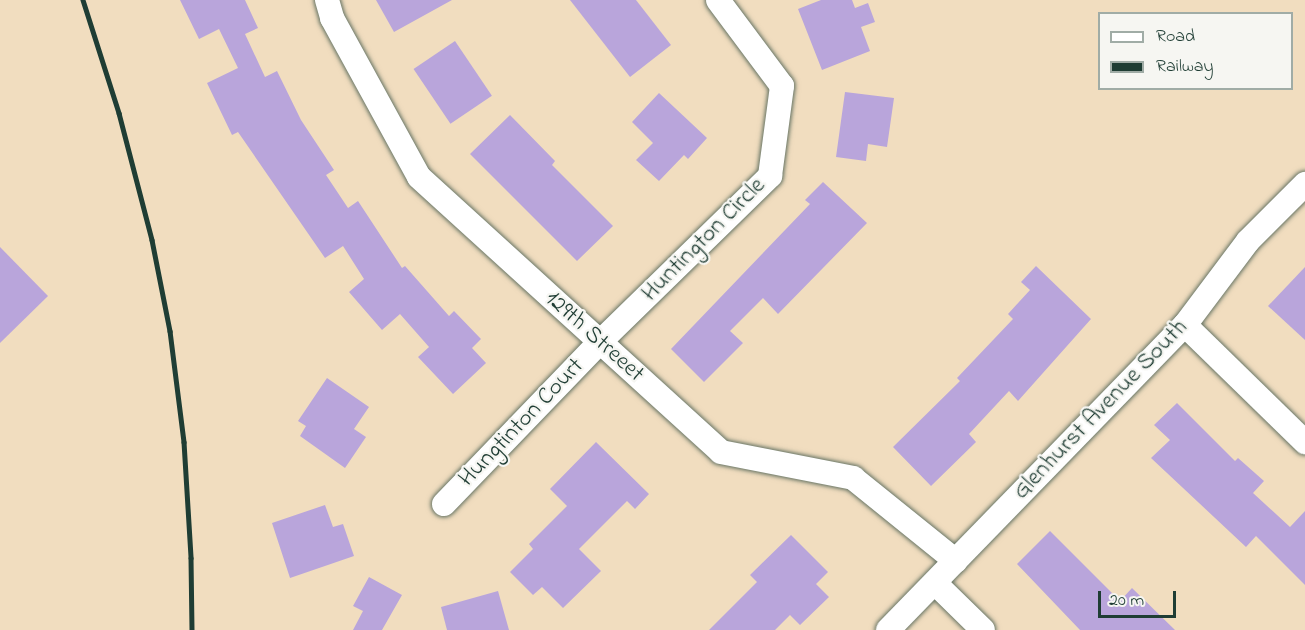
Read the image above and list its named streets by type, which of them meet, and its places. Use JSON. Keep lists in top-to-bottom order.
{
  "streets": {
    "street": [
      "Huntington Circle",
      "129th Streeet",
      "Glenhurst Avenue South",
      "Hungtinton Court"
    ]
  },
  "crossings": [
    ["Huntington Circle", "129th Streeet"],
    ["Huntington Circle", "Hungtinton Court"],
    ["129th Streeet", "Glenhurst Avenue South"],
    ["129th Streeet", "Hungtinton Court"]
  ],
  "legend": ["Road", "Railway"],
  "scale_bar": "20 m"
}
